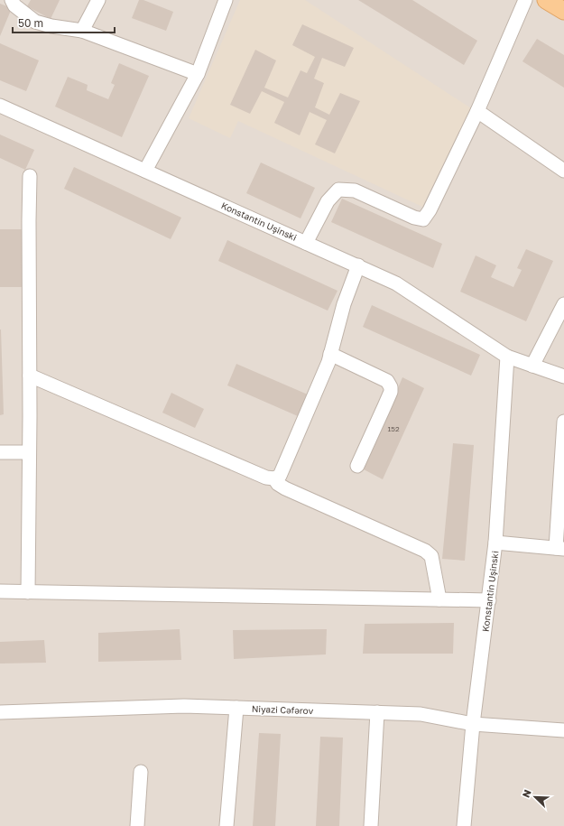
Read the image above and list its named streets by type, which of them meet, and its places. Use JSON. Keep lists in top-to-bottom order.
{
  "streets": {
    "street": ["Konstantin Uşinski", "Niyazi Cəfərov"]
  },
  "crossings": [
    ["Konstantin Uşinski", "Niyazi Cəfərov"]
  ],
  "house_numbers": ["152"],
  "scale_bar": "50 m",
  "north": "top left"
}
